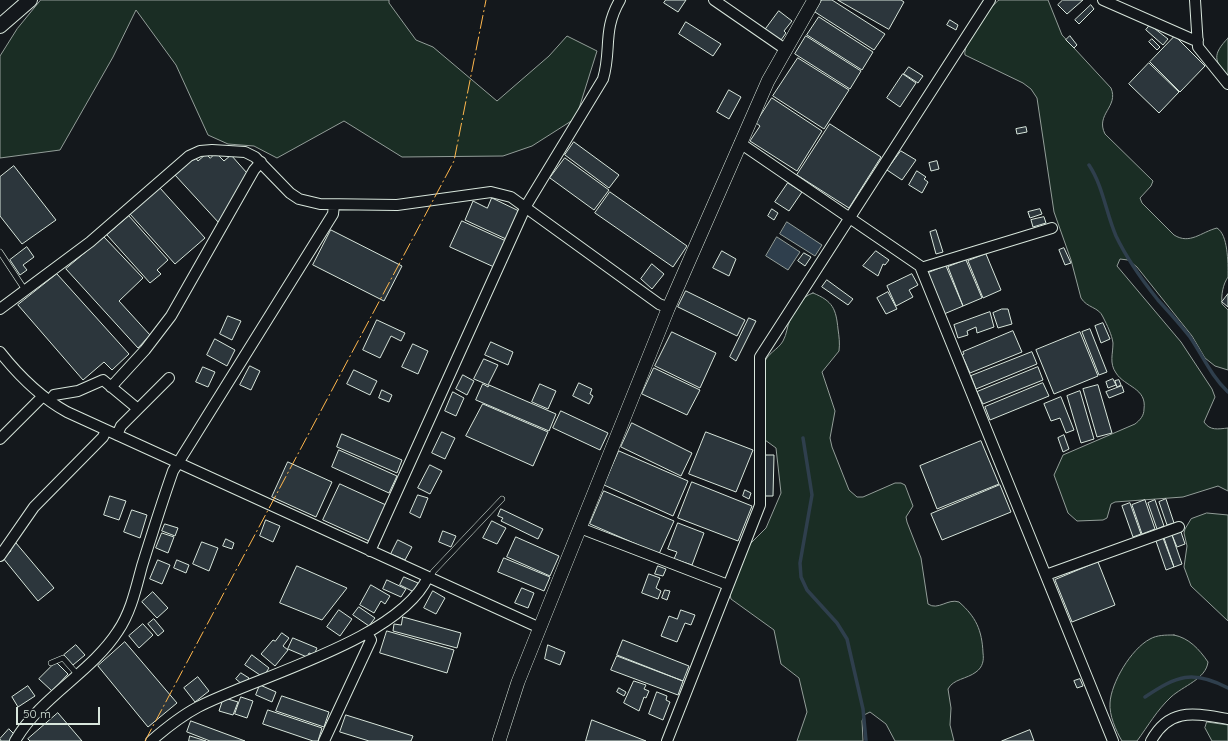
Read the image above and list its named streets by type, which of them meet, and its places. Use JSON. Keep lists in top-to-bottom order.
{
  "scale_bar": "50 m"
}
